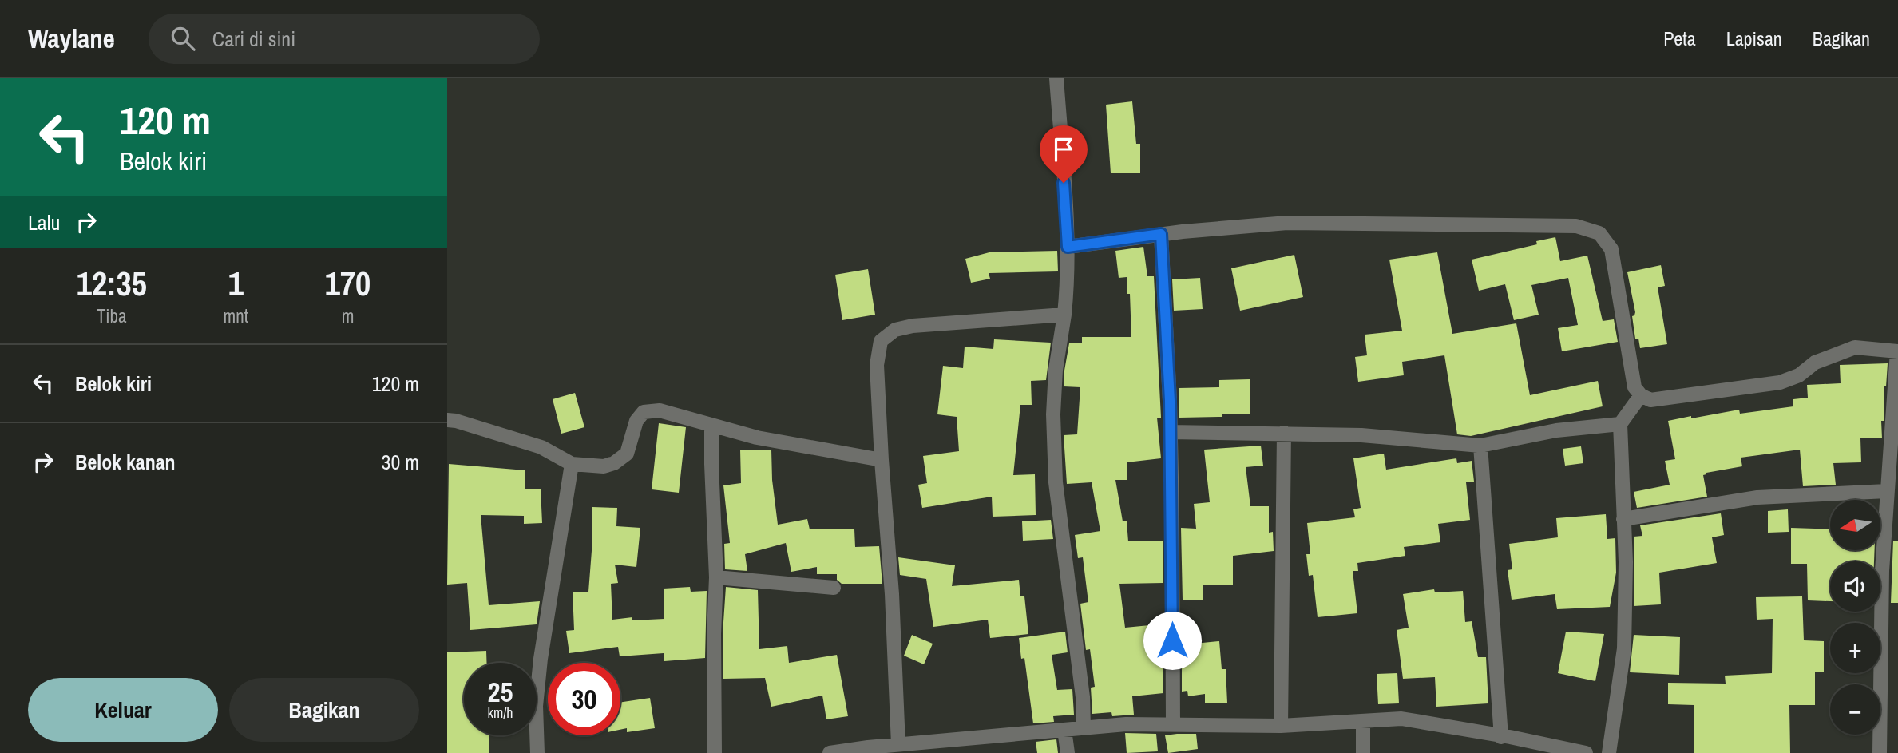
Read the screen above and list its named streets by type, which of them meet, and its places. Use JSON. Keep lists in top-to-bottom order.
{
  "north": "left",
  "page": {
    "header": "Waylane",
    "search": "Cari di sini",
    "nav": ["Peta", "Lapisan", "Bagikan"],
    "turn": ["120 m", "Belok kiri"],
    "then": "Lalu",
    "eta": [
      "12:35",
      "Tiba",
      "1",
      "mnt",
      "170",
      "m"
    ],
    "list": [
      {
        "name": "Belok kiri",
        "value": "120 m"
      },
      {
        "name": "Belok kanan",
        "value": "30 m"
      }
    ],
    "map_buttons": ["+", "−"],
    "speed": "25 km/h",
    "limit": "30",
    "buttons": ["Keluar", "Bagikan"]
  }
}
